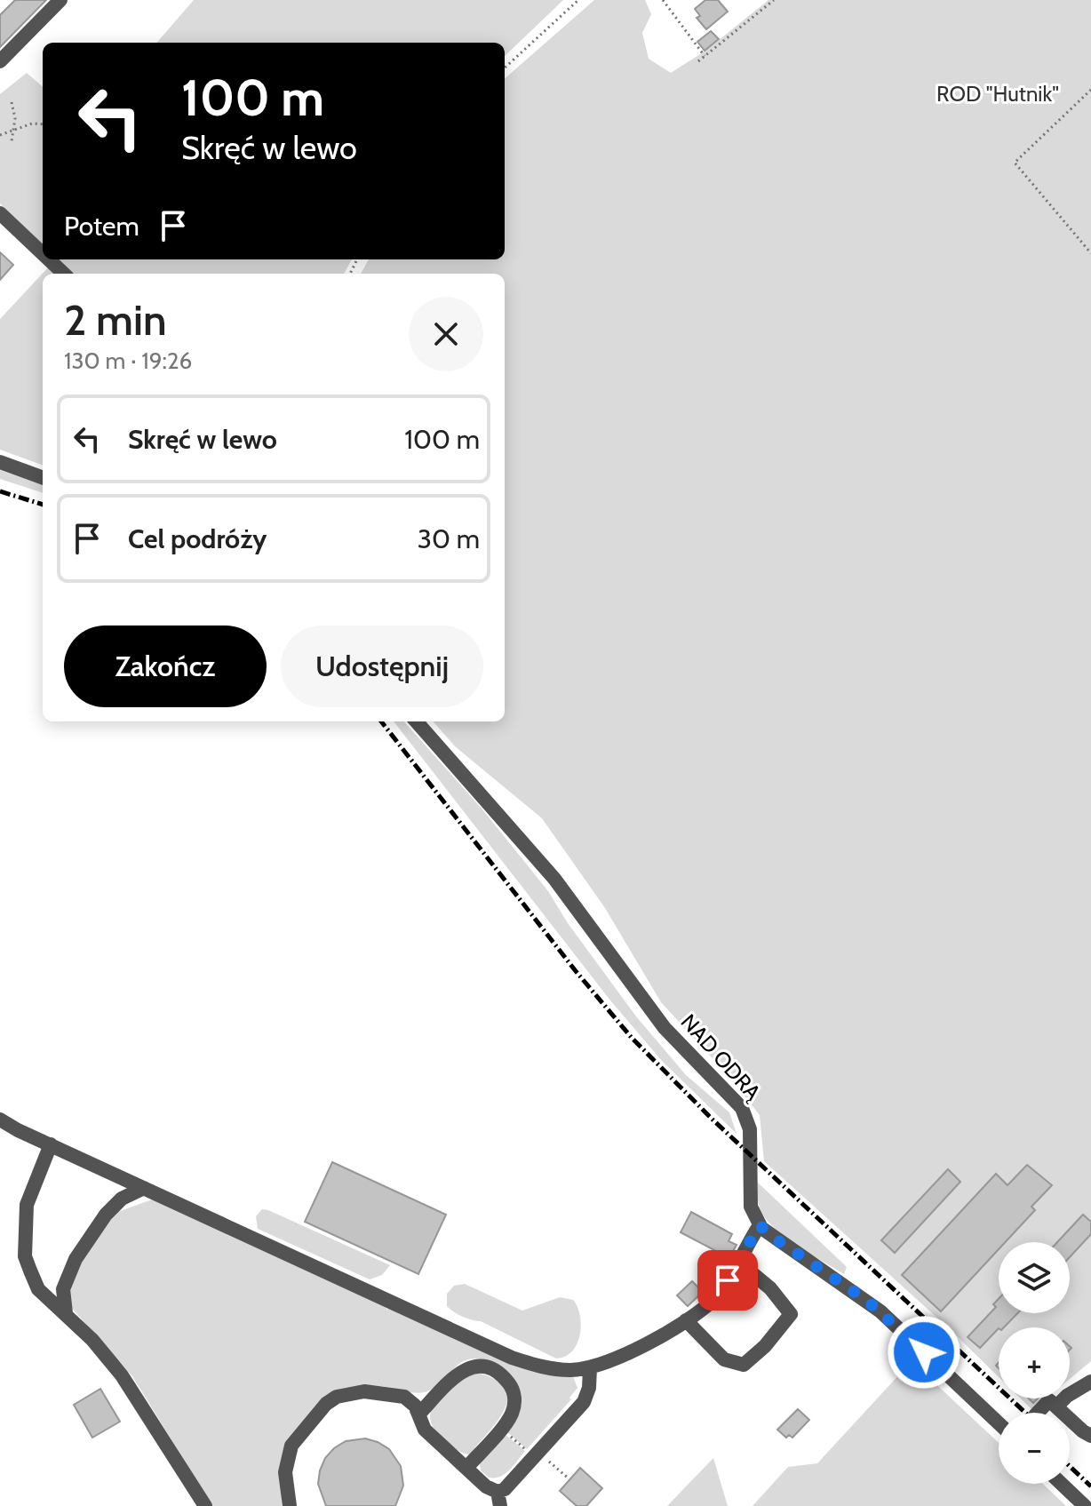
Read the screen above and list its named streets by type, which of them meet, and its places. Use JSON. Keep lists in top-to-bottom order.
{
  "streets": {
    "street": ["NAD ODRĄ"]
  },
  "parks": ["ROD \"Hutnik\""],
  "page": {
    "turn": ["100 m", "Skręć w lewo"],
    "then": "Potem",
    "heading": ["2 min", "130 m · 19:26"],
    "list": [
      {
        "name": "Skręć w lewo",
        "value": "100 m"
      },
      {
        "name": "Cel podróży",
        "value": "30 m"
      }
    ],
    "buttons": ["Zakończ", "Udostępnij"],
    "map_buttons": ["+", "−"]
  }
}
